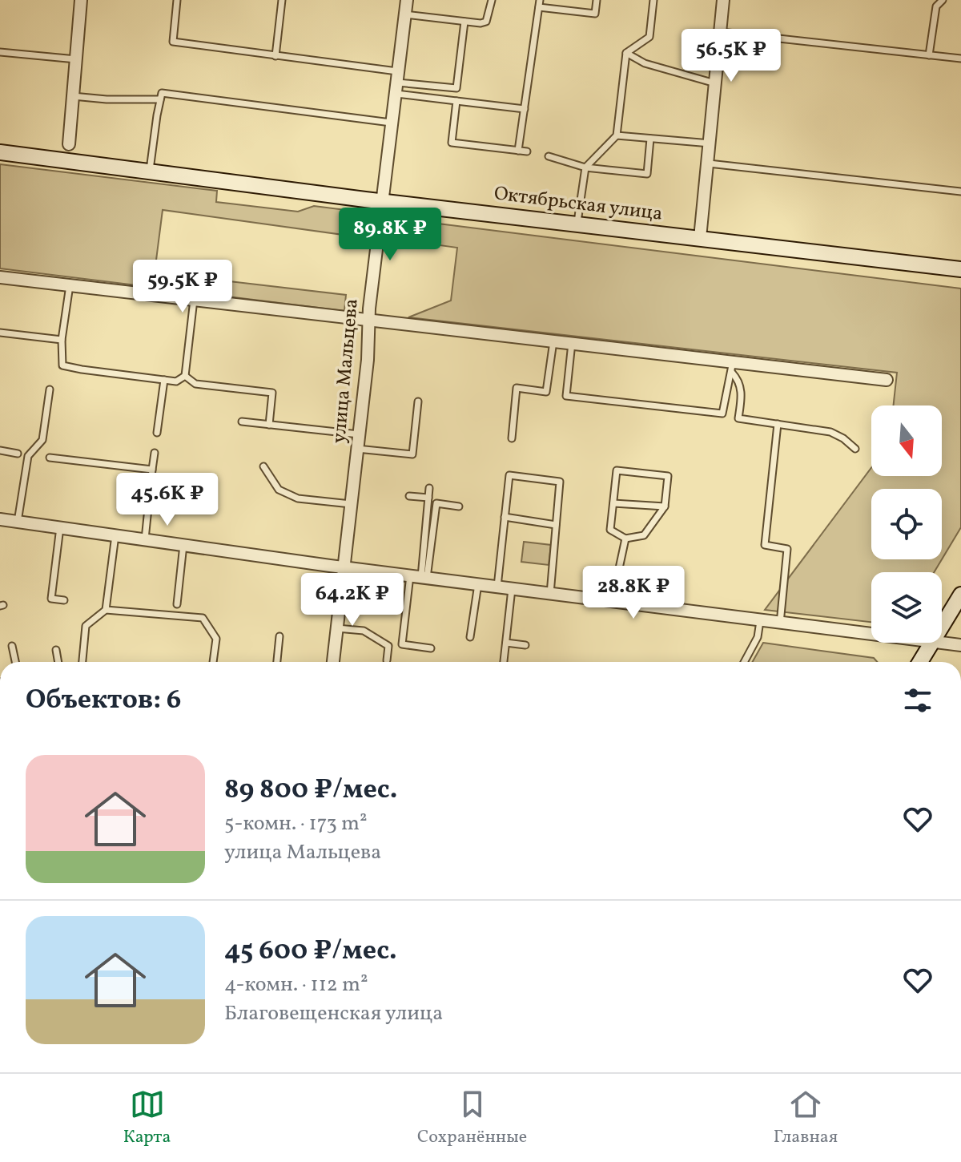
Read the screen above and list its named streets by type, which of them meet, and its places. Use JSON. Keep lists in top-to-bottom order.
{
  "streets": {
    "main road": ["Октябрьская улица"],
    "street": ["улица Мальцева"]
  },
  "crossings": [
    ["Октябрьская улица", "улица Мальцева"]
  ],
  "north": "bottom",
  "page": {
    "price": [
      "56.5K ₽",
      "89.8K ₽",
      "59.5K ₽",
      "45.6K ₽",
      "28.8K ₽",
      "64.2K ₽"
    ],
    "heading": "Объектов: 6",
    "list": [
      {
        "name": "89 800 ₽/мес.",
        "note": "5-комн. · 173 m² · улица Мальцева"
      },
      {
        "name": "45 600 ₽/мес.",
        "note": "4-комн. · 112 m² · Благовещенская улица"
      }
    ],
    "tabs": ["Карта", "Сохранённые", "Главная"]
  }
}
